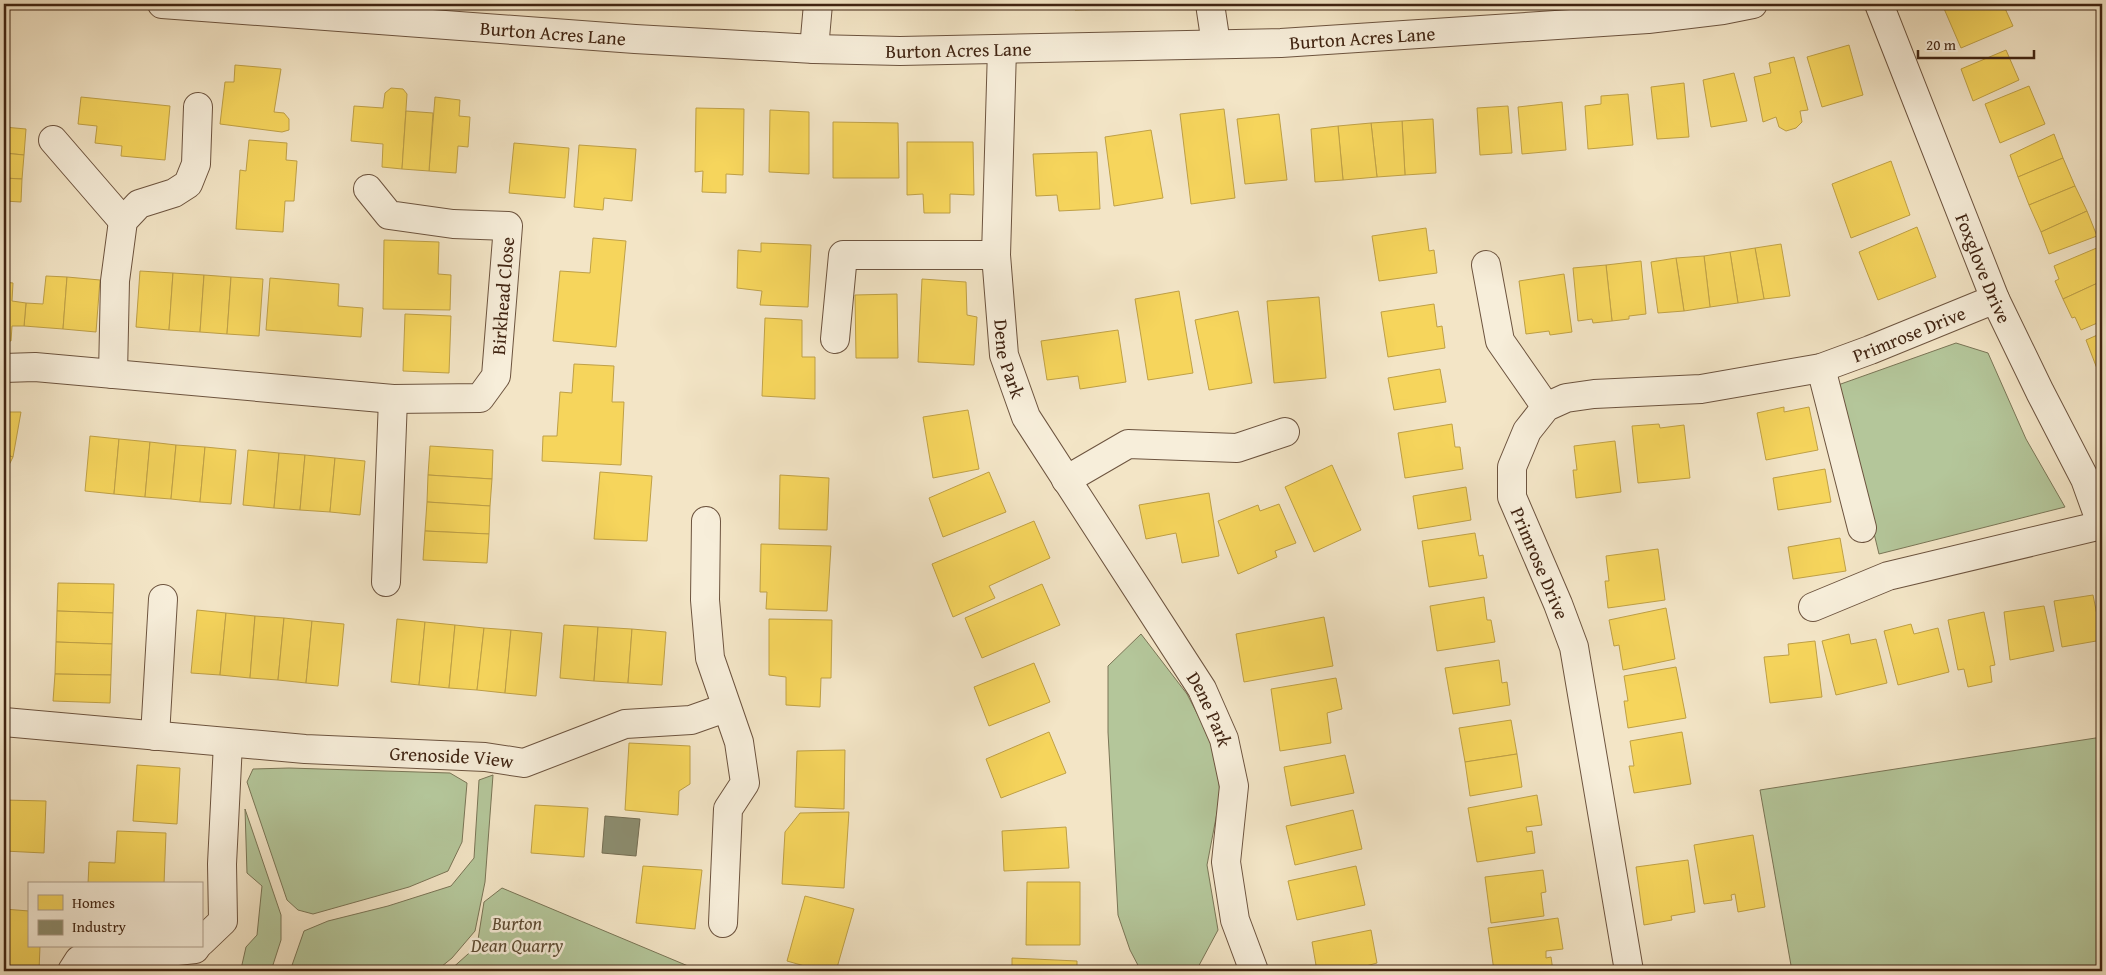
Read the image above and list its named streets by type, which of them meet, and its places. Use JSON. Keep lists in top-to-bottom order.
{
  "streets": {
    "street": [
      "Burton Acres Lane",
      "Foxglove Drive",
      "Birkhead Close",
      "Primrose Drive",
      "Dene Park",
      "Grenoside View"
    ]
  },
  "crossings": [
    ["Burton Acres Lane", "Dene Park"],
    ["Foxglove Drive", "Primrose Drive"]
  ],
  "parks": ["Burton Dean Quarry"],
  "legend": ["Homes", "Industry"],
  "scale_bar": "20 m"
}
